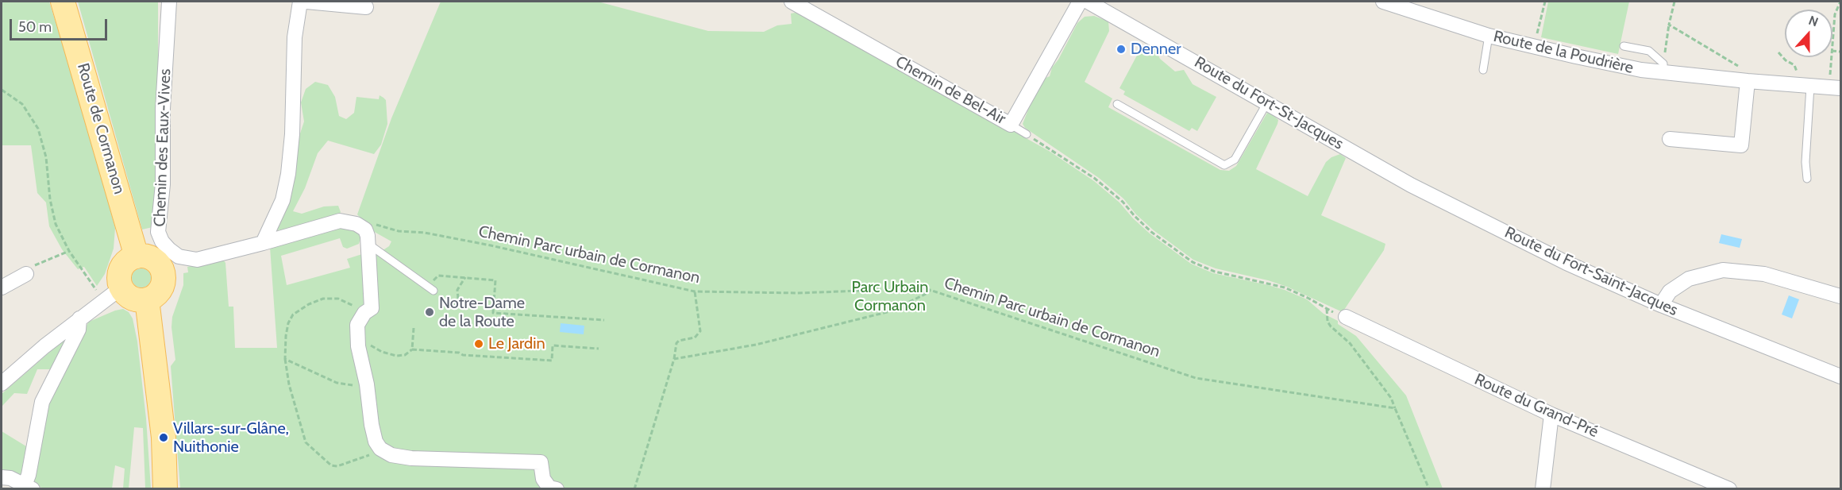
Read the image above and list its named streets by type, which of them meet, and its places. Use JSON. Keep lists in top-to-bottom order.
{
  "streets": {
    "main road": ["Route de Cormanon"],
    "street": [
      "Route de la Poudrière",
      "Chemin de Bel-Air",
      "Route du Fort-St-Jacques",
      "Chemin des Eaux-Vives",
      "Route du Fort-Saint-Jacques",
      "Route du Grand-Pré"
    ],
    "path": ["Chemin Parc urbain de Cormanon"]
  },
  "crossings": [
    ["Route du Fort-St-Jacques", "Route du Fort-Saint-Jacques"],
    ["Chemin des Eaux-Vives", "Chemin Parc urbain de Cormanon"]
  ],
  "parks": ["Parc Urbain Cormanon"],
  "places": [
    "Denner",
    "Notre-Dame de la Route",
    "Le Jardin",
    "Villars-sur-Glâne, Nuithonie"
  ],
  "scale_bar": "50 m",
  "north": "top"
}
